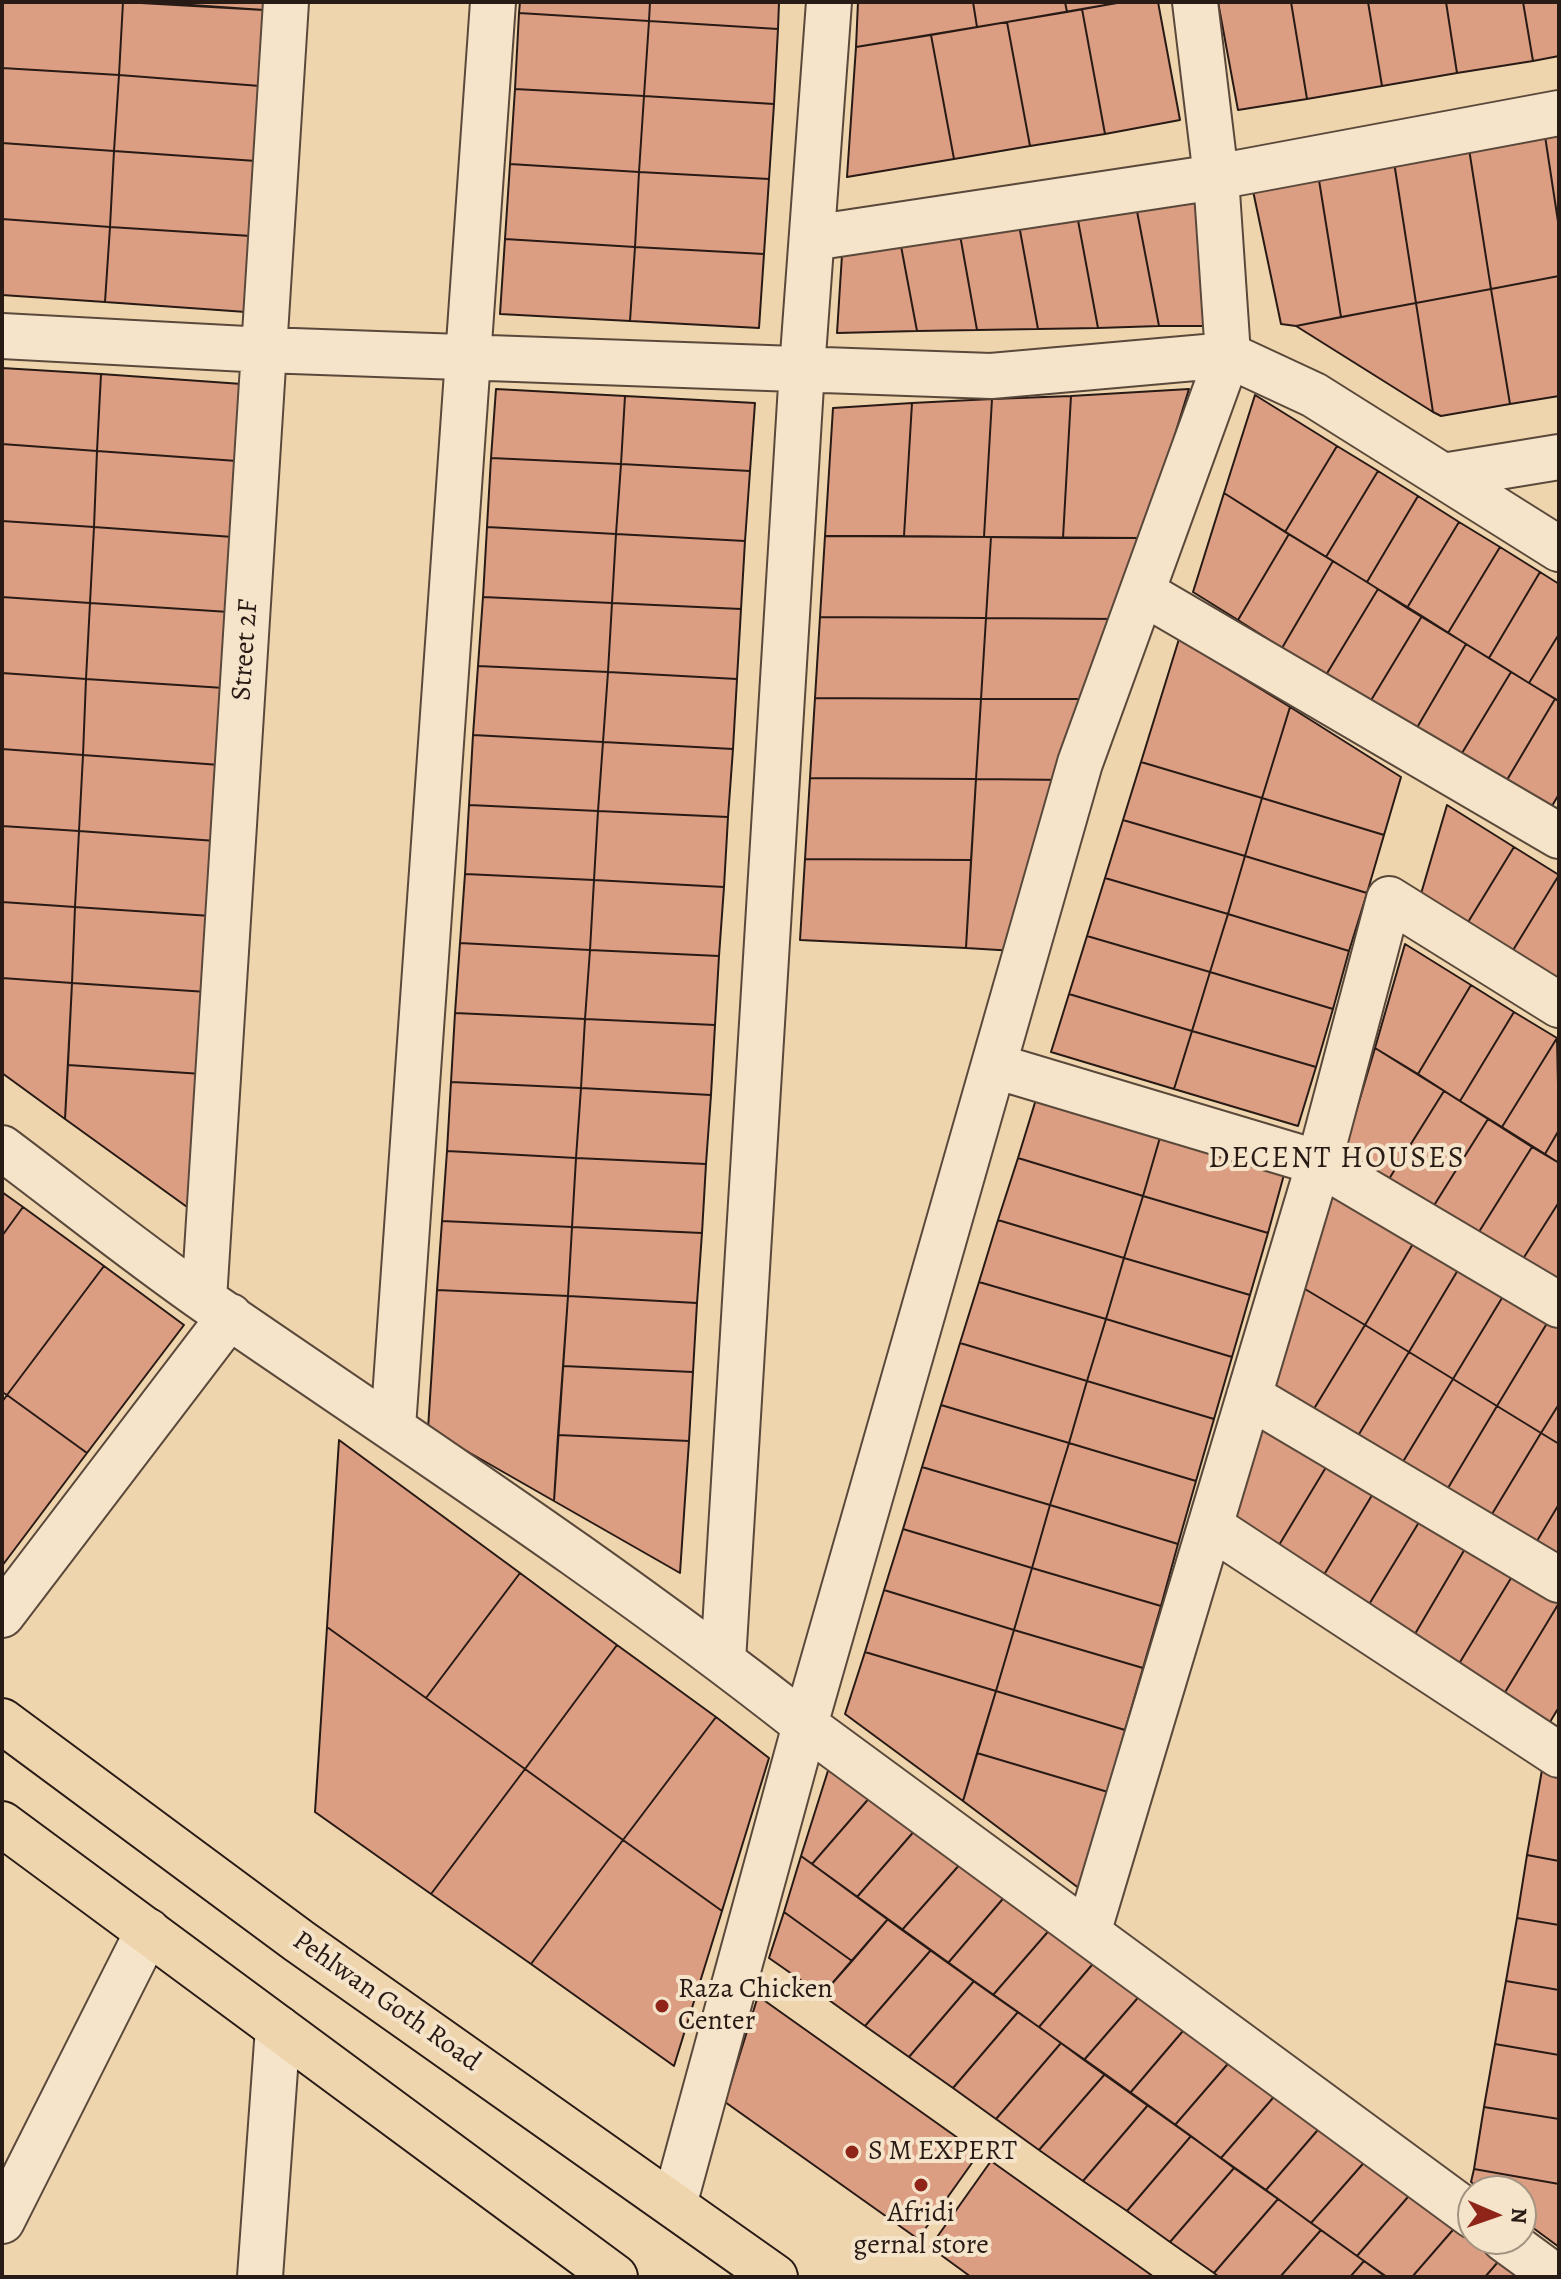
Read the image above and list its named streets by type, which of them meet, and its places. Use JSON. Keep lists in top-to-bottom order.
{
  "streets": {
    "main road": ["Pehlwan Goth Road"],
    "street": ["Street 2F"]
  },
  "districts": ["DECENT HOUSES"],
  "places": ["Raza Chicken Center", "S M EXPERT", "Afridi gernal store"],
  "north": "right"
}
